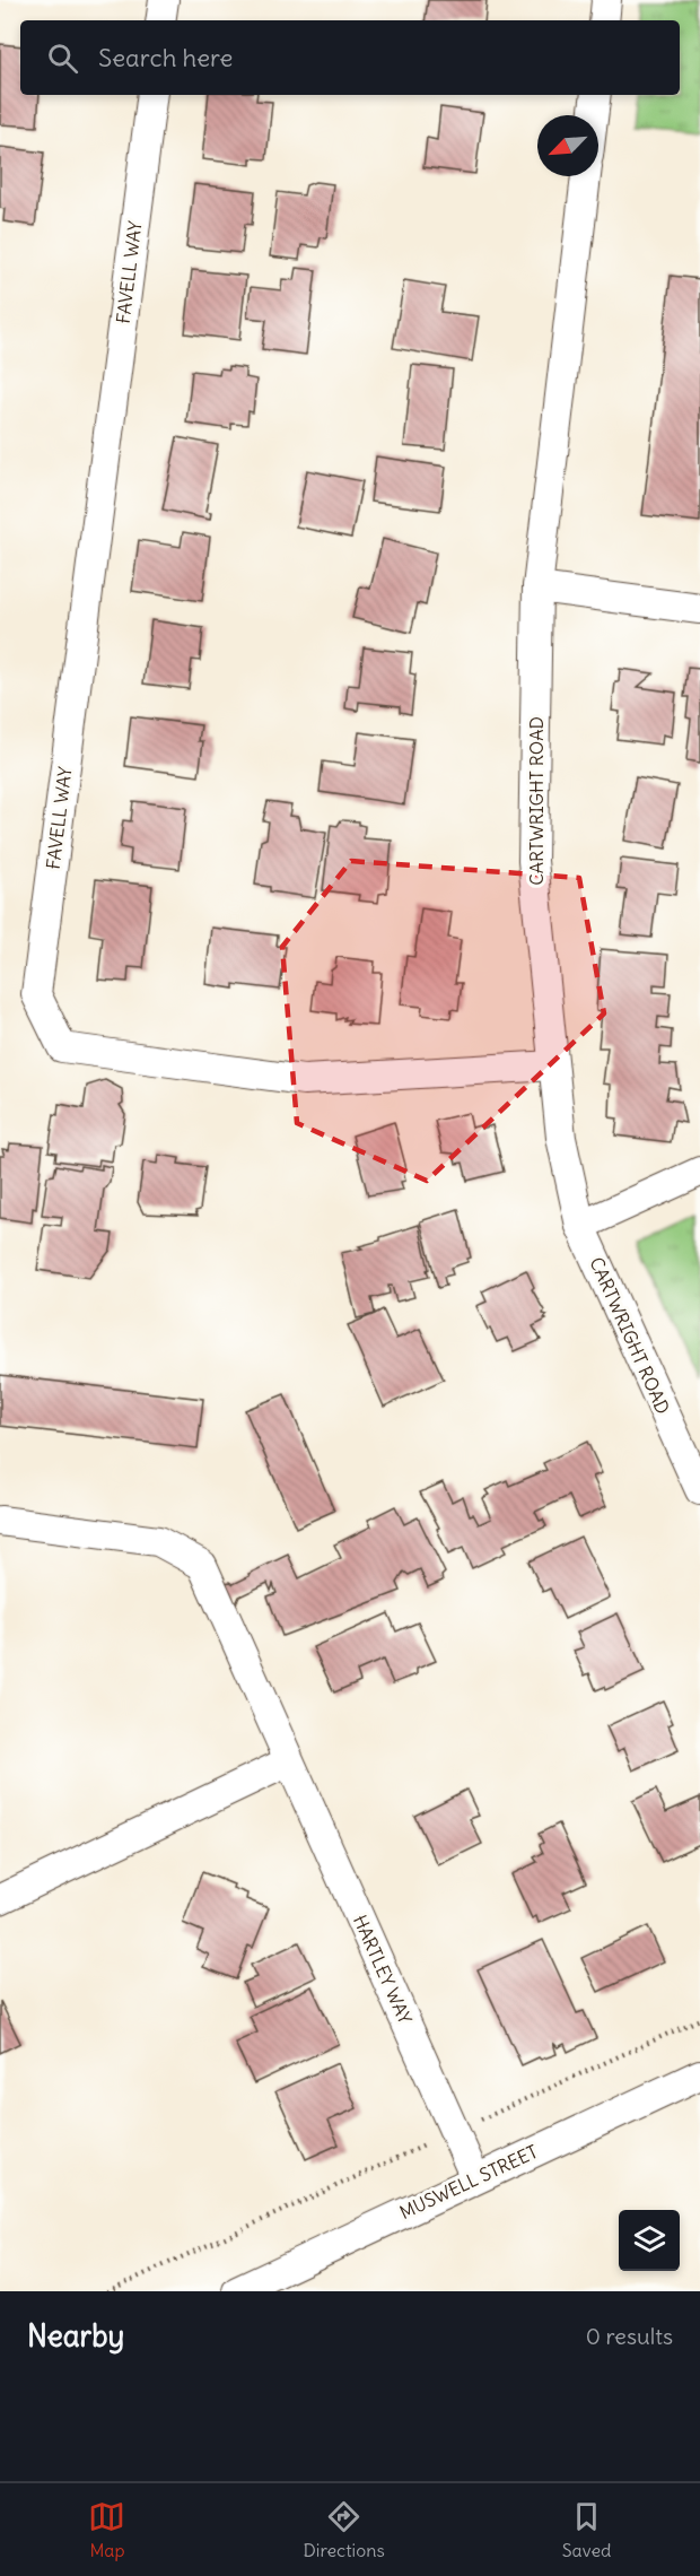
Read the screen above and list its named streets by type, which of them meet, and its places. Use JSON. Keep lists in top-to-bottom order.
{
  "streets": {
    "street": [
      "FAVELL WAY",
      "CARTWRIGHT ROAD",
      "HARTLEY WAY",
      "MUSWELL STREET"
    ]
  },
  "crossings": [
    ["FAVELL WAY", "CARTWRIGHT ROAD"],
    ["HARTLEY WAY", "MUSWELL STREET"]
  ],
  "north": "bottom left",
  "page": {
    "search": "Search here",
    "heading": ["Nearby", "0 results"],
    "nav": ["Map", "Directions", "Saved"]
  }
}
